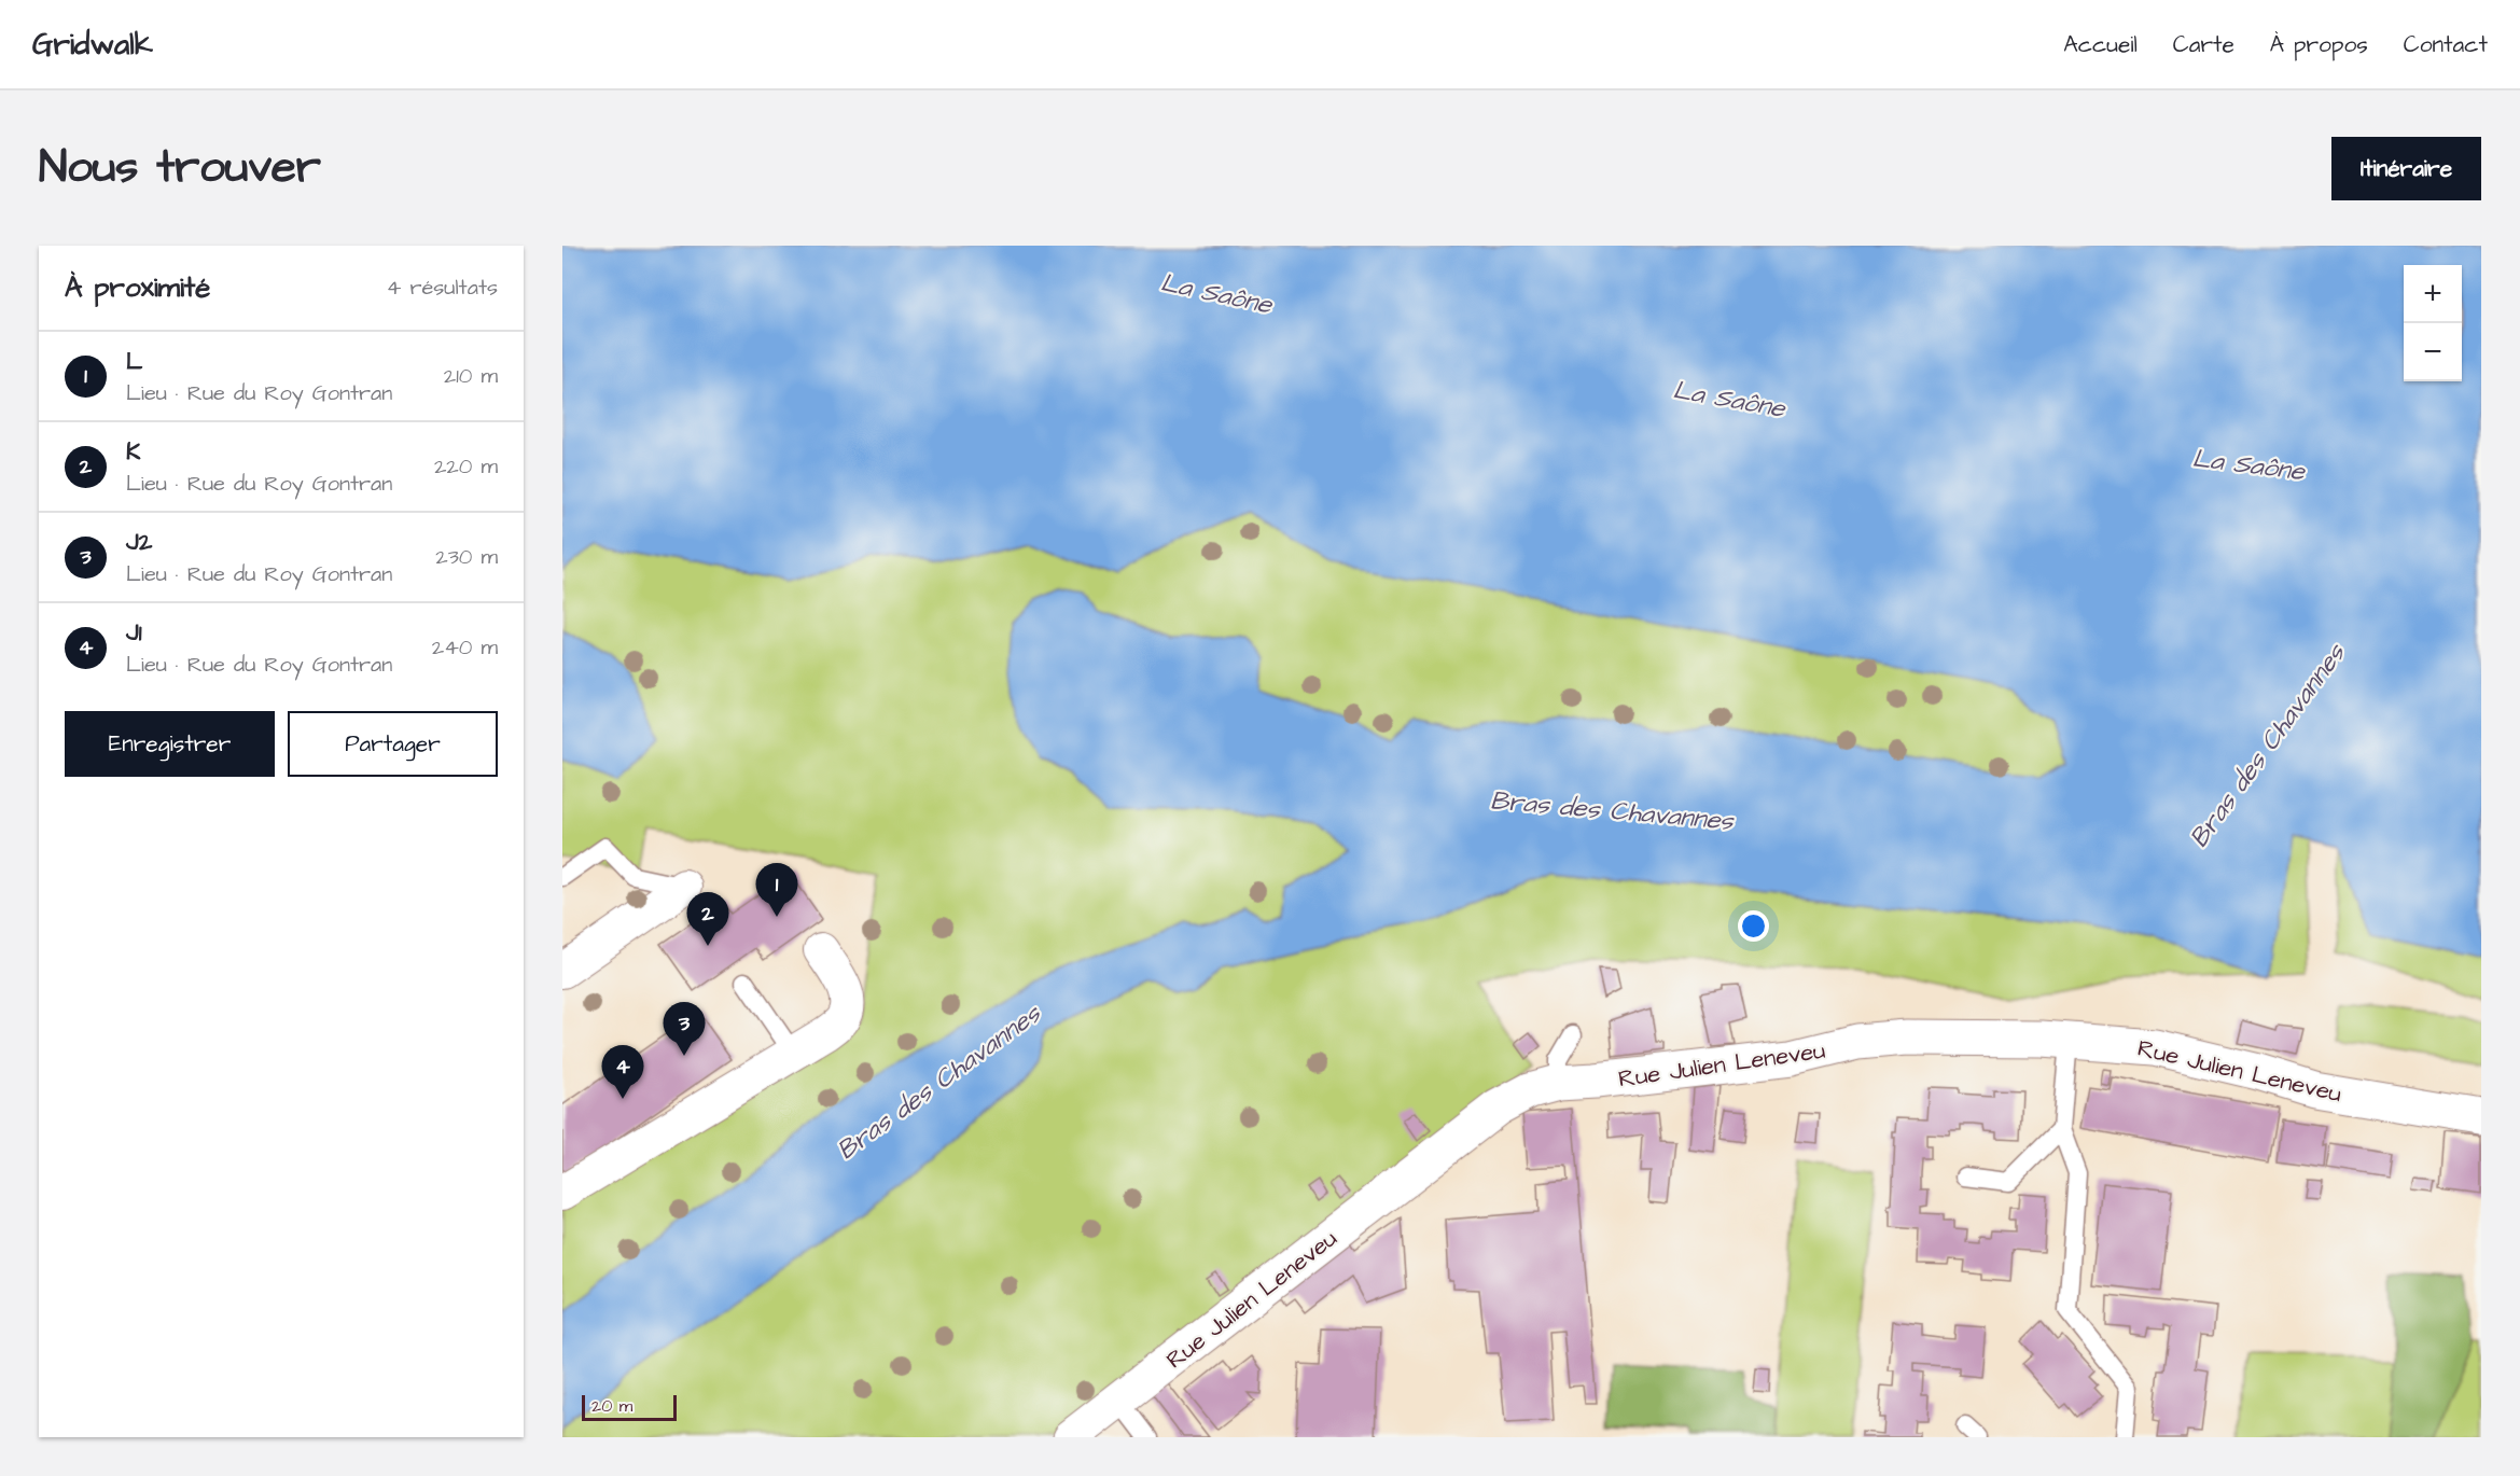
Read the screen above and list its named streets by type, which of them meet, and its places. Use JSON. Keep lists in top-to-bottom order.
{
  "streets": {
    "street": ["Rue Julien Leneveu"]
  },
  "water": ["La Saône", "Bras des Chavannes"],
  "scale_bar": "20 m",
  "page": {
    "header": "Gridwalk",
    "nav": [
      "Accueil",
      "Carte",
      "À propos",
      "Contact"
    ],
    "title": "Nous trouver",
    "buttons": [
      "Itinéraire",
      ["Enregistrer", "Partager"]
    ],
    "heading": ["À proximité", "4 résultats"],
    "map_buttons": ["+", "−"],
    "list": [
      {
        "mark": "1",
        "name": "L",
        "note": "Lieu · Rue du Roy Gontran",
        "value": "210 m"
      },
      {
        "mark": "2",
        "name": "K",
        "note": "Lieu · Rue du Roy Gontran",
        "value": "220 m"
      },
      {
        "mark": "3",
        "name": "J2",
        "note": "Lieu · Rue du Roy Gontran",
        "value": "230 m"
      },
      {
        "mark": "4",
        "name": "J1",
        "note": "Lieu · Rue du Roy Gontran",
        "value": "240 m"
      }
    ],
    "pins": [
      "1",
      "2",
      "3",
      "4"
    ],
    "scale": "20 m"
  }
}
